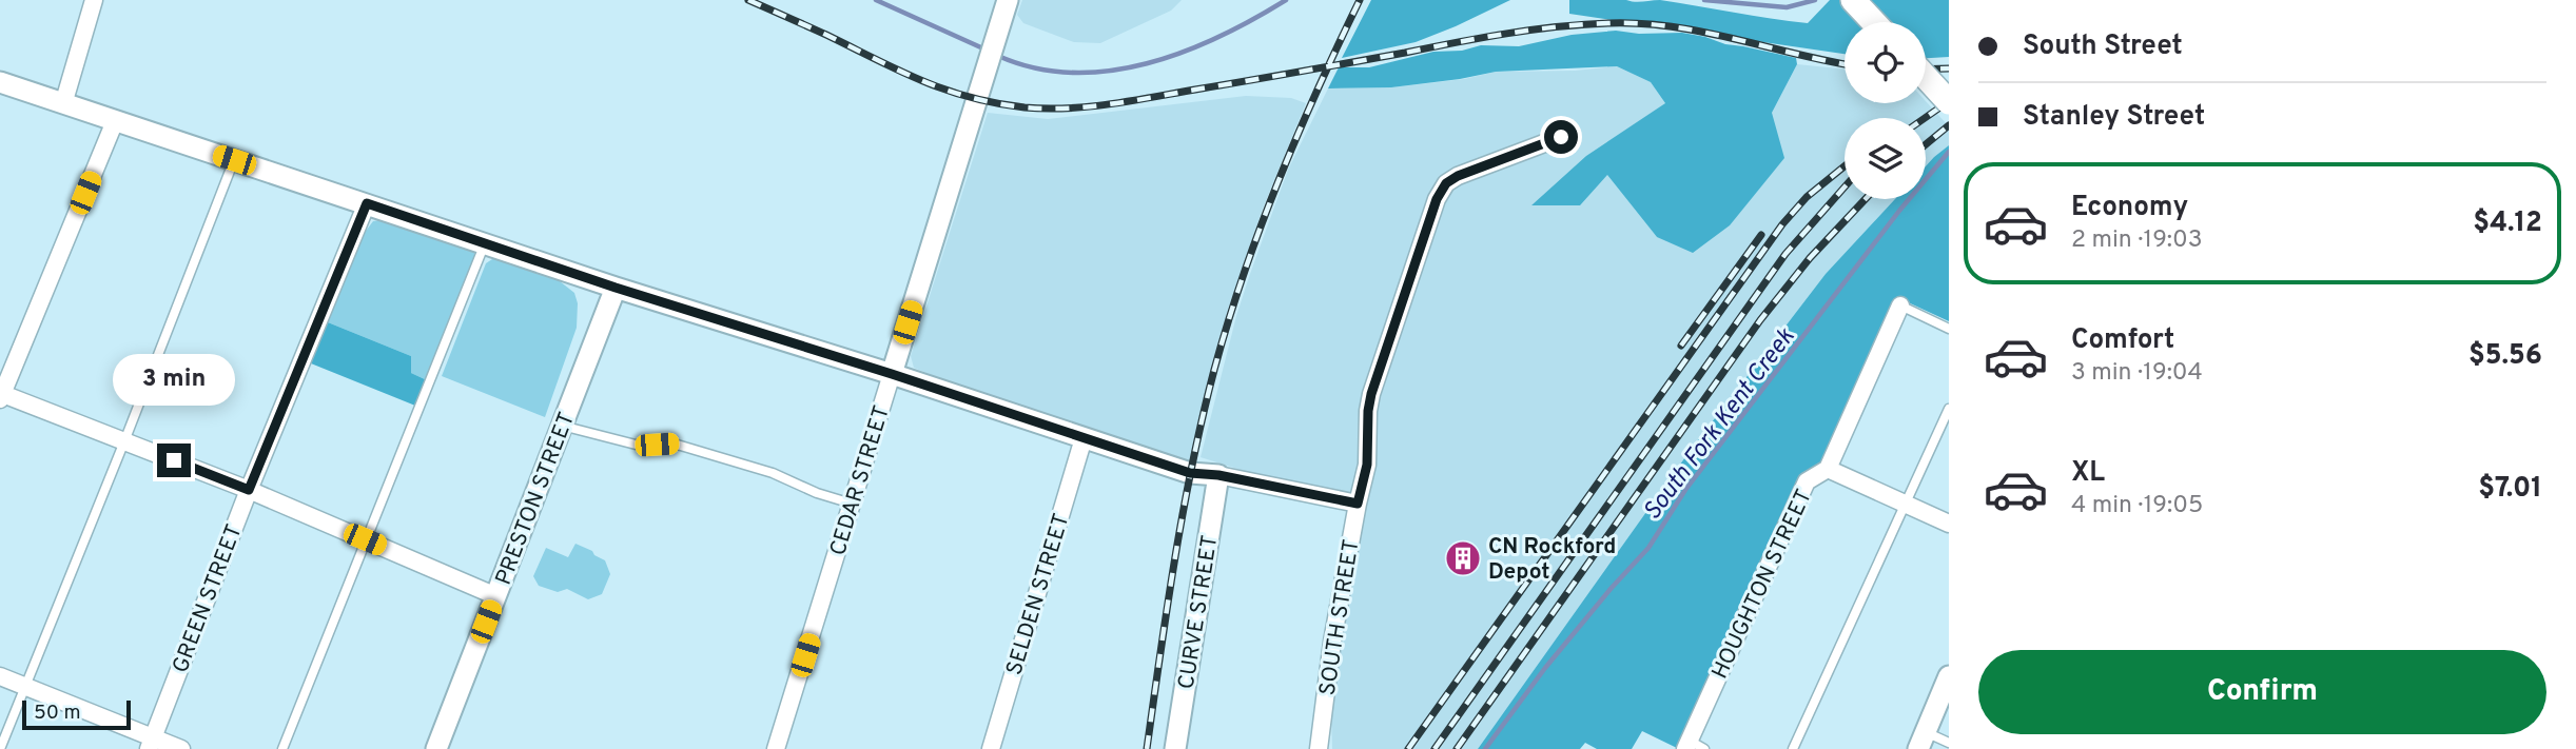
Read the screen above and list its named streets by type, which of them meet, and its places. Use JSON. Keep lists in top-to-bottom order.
{
  "streets": {
    "street": [
      "CEDAR STREET",
      "PRESTON STREET",
      "HOUGHTON STREET",
      "SELDEN STREET",
      "GREEN STREET",
      "CURVE STREET",
      "SOUTH STREET"
    ]
  },
  "water": ["South Fork Kent Creek"],
  "places": {
    "building": ["CN Rockford Depot"]
  },
  "scale_bar": "50 m",
  "page": {
    "banner": ["South Street", "Stanley Street"],
    "list": [
      {
        "name": "Economy",
        "note": "2 min · 19:03",
        "value": "$4.12"
      },
      {
        "name": "Comfort",
        "note": "3 min · 19:04",
        "value": "$5.56"
      },
      {
        "name": "XL",
        "note": "4 min · 19:05",
        "value": "$7.01"
      }
    ],
    "bubble": "3 min",
    "buttons": "Confirm",
    "scale": "50 m"
  }
}
